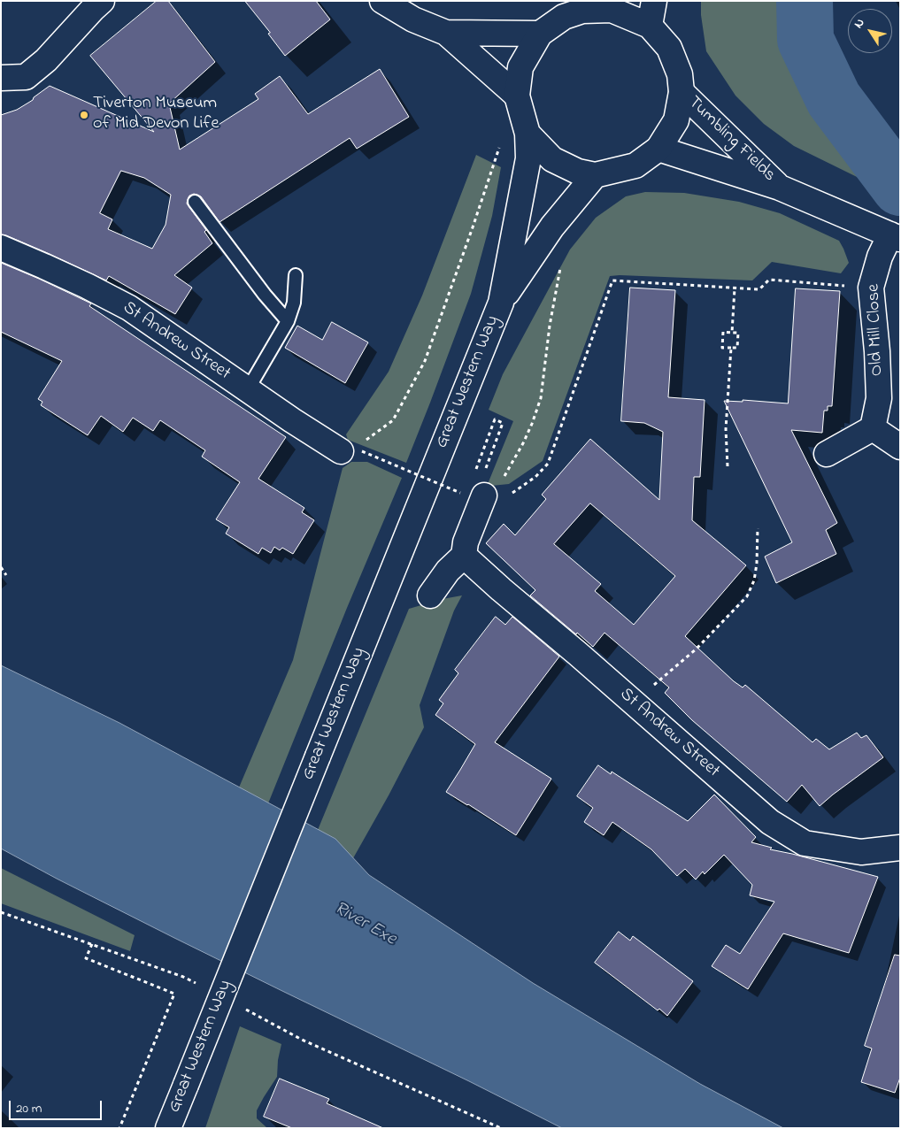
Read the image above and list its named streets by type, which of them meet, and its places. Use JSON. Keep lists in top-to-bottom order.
{
  "streets": {
    "street": [
      "Tumbling Fields",
      "Old Mill Close",
      "St Andrew Street",
      "Great Western Way"
    ]
  },
  "crossings": [
    ["Tumbling Fields", "Old Mill Close"]
  ],
  "water": ["River Exe"],
  "places": ["Tiverton Museum of Mid Devon Life"],
  "scale_bar": "20 m",
  "north": "top left"
}
